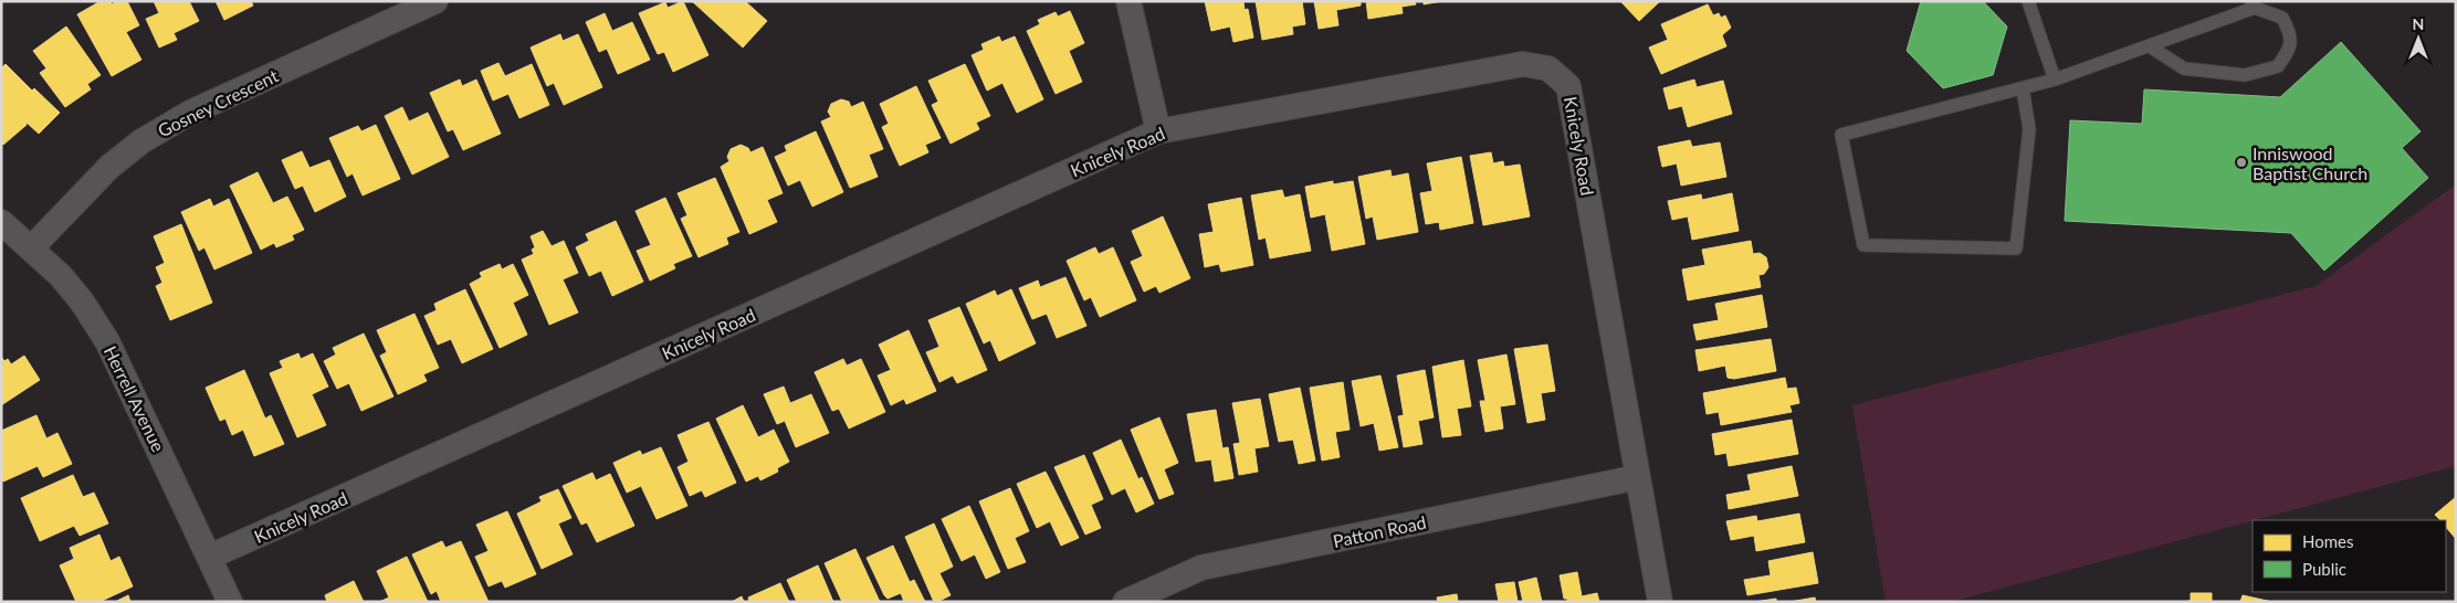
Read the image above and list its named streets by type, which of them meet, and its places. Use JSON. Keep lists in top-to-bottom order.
{
  "streets": {
    "street": [
      "Gosney Crescent",
      "Knicely Road",
      "Herrell Avenue",
      "Patton Road"
    ]
  },
  "crossings": [
    ["Gosney Crescent", "Herrell Avenue"],
    ["Knicely Road", "Herrell Avenue"],
    ["Knicely Road", "Patton Road"]
  ],
  "places": ["Inniswood Baptist Church"],
  "legend": ["Homes", "Public"],
  "north": "top"
}
